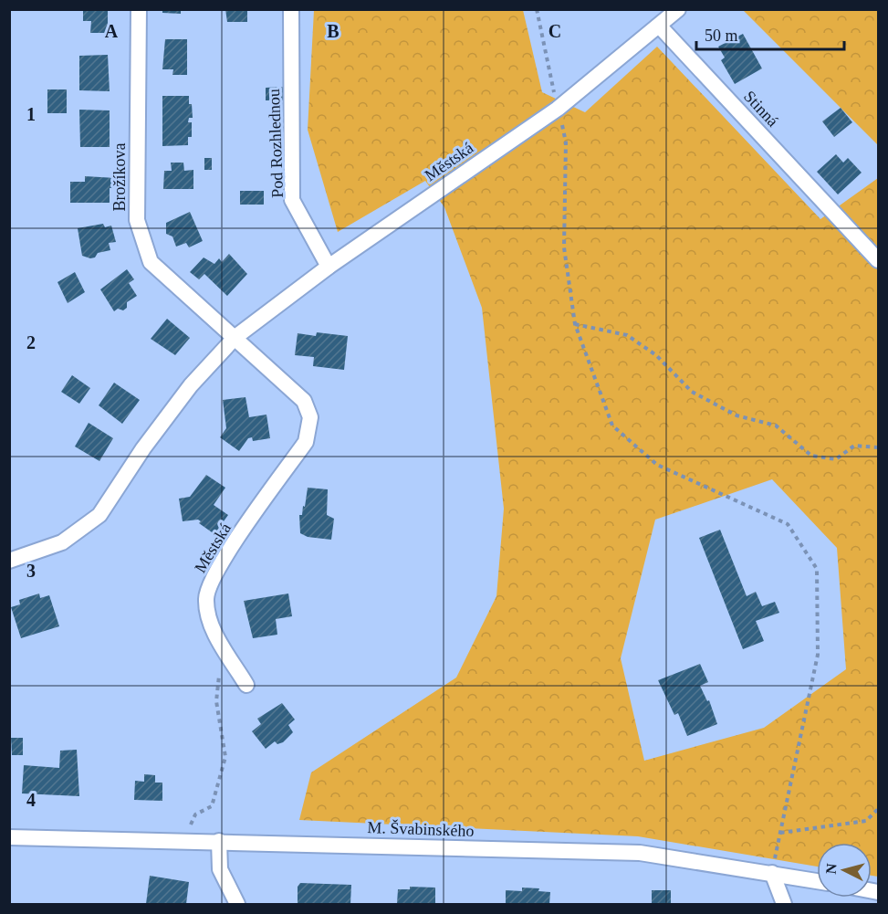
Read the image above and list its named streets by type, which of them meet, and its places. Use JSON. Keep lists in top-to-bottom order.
{
  "streets": {
    "street": [
      "Stinná",
      "Pod Rozhlednou",
      "Městská",
      "Brožíkova",
      "M. Švabinského"
    ]
  },
  "crossings": [
    ["Stinná", "Městská"],
    ["Pod Rozhlednou", "Městská"],
    ["Městská", "Brožíkova"]
  ],
  "scale_bar": "50 m",
  "north": "left",
  "grid": {
    "columns": ["A", "B", "C"],
    "rows": [
      "1",
      "2",
      "3",
      "4"
    ]
  }
}
